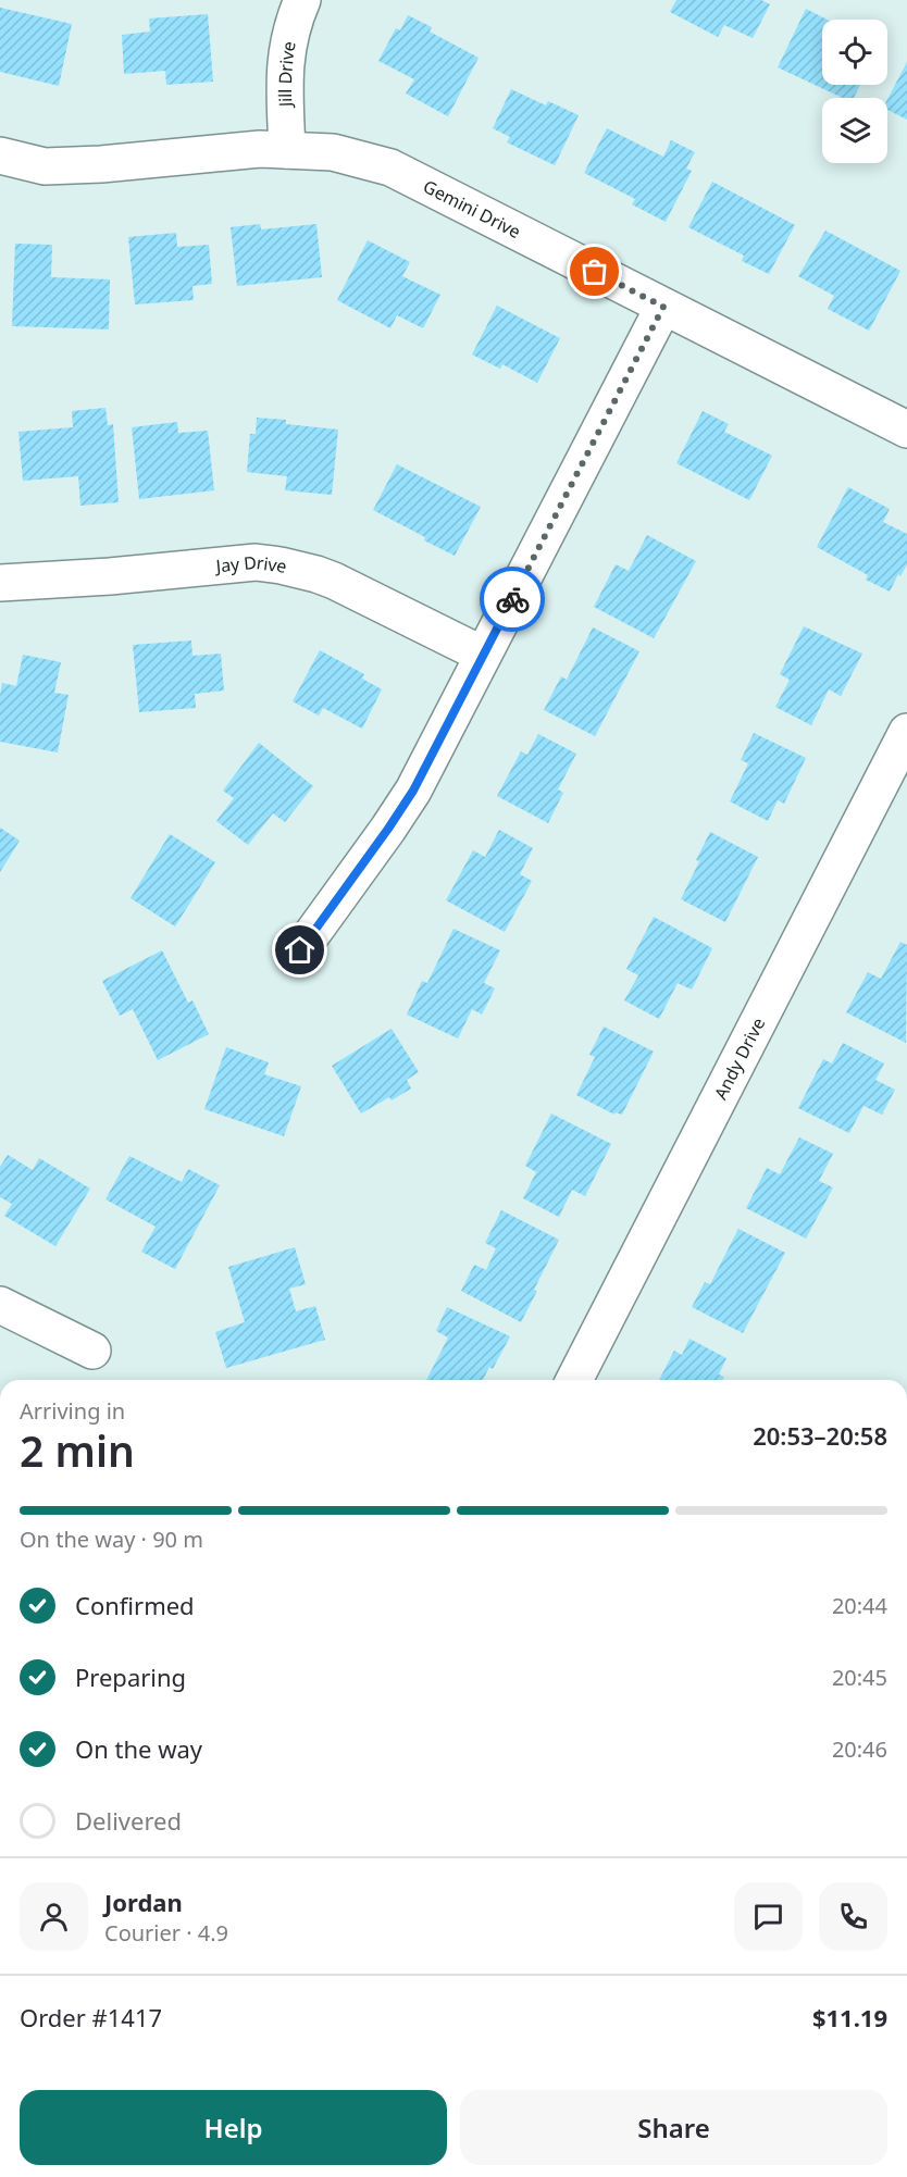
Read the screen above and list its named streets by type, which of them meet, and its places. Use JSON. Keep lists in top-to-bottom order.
{
  "streets": {
    "street": [
      "Jill Drive",
      "Gemini Drive",
      "Jay Drive",
      "Andy Drive"
    ]
  },
  "crossings": [
    ["Jill Drive", "Gemini Drive"]
  ],
  "page": {
    "heading": ["2 min", "Arriving in", "20:53–20:58"],
    "panel": [
      "Jordan",
      "Courier · 4.9",
      "Order #1417",
      "$11.19"
    ],
    "bar": "On the way · 90 m",
    "list": [
      ["Confirmed", "20:44"],
      ["Preparing", "20:45"],
      ["On the way", "20:46"],
      "Delivered"
    ],
    "buttons": ["Help", "Share"]
  }
}
